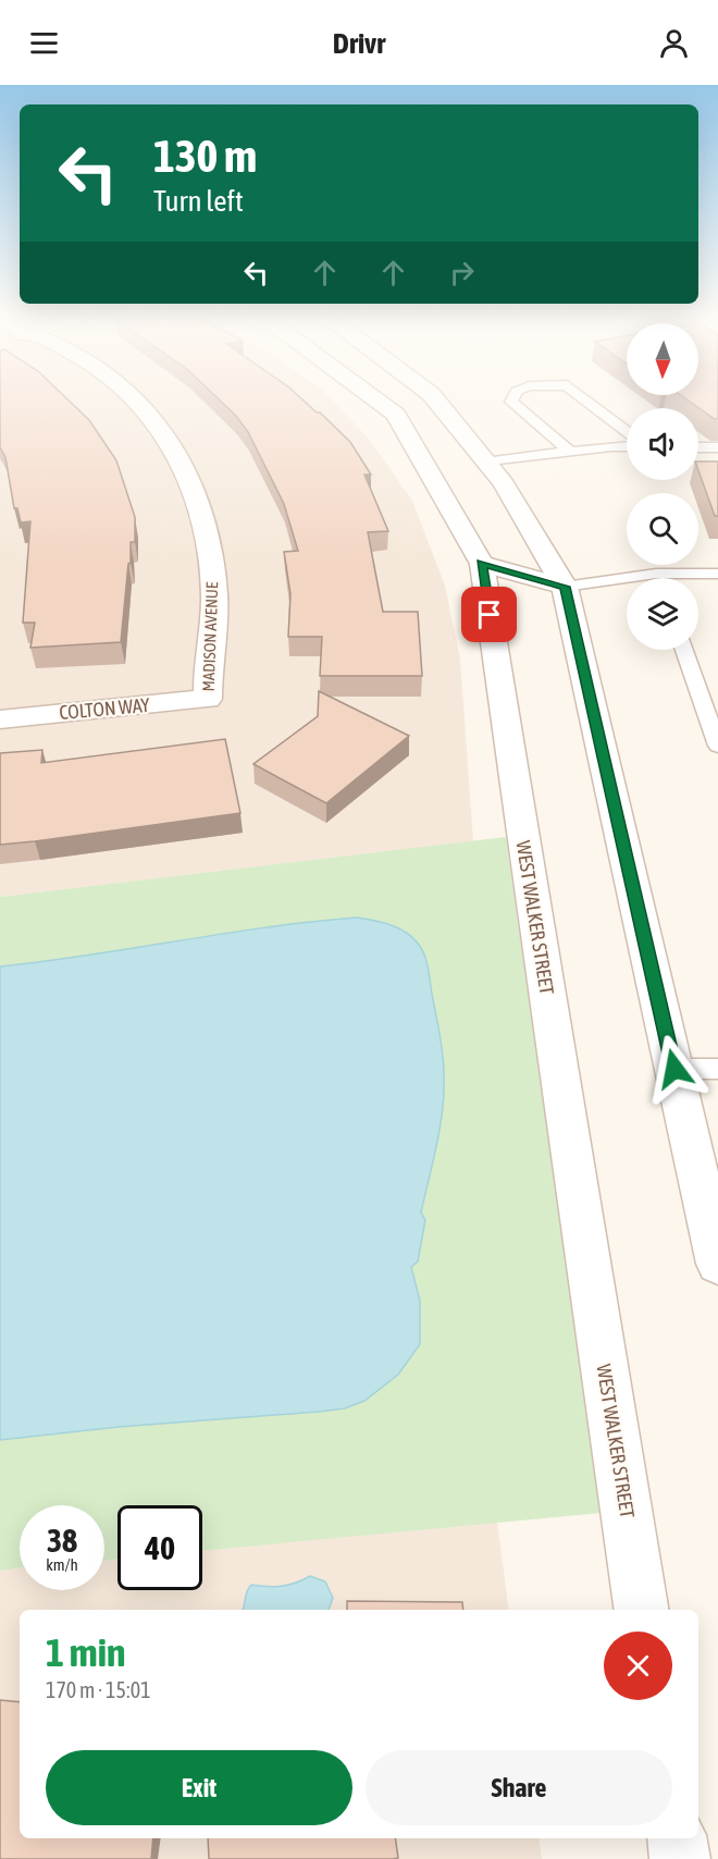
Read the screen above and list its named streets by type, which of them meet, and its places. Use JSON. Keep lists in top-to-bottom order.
{
  "streets": {
    "street": ["MADISON AVENUE", "COLTON WAY", "WEST WALKER STREET"]
  },
  "crossings": [
    ["MADISON AVENUE", "COLTON WAY"]
  ],
  "north": "bottom",
  "page": {
    "header": "Drivr",
    "turn": ["130 m", "Turn left"],
    "speed": "38 km/h",
    "limit": "40",
    "heading": ["1 min", "170 m · 15:01"],
    "buttons": ["Exit", "Share"]
  }
}
